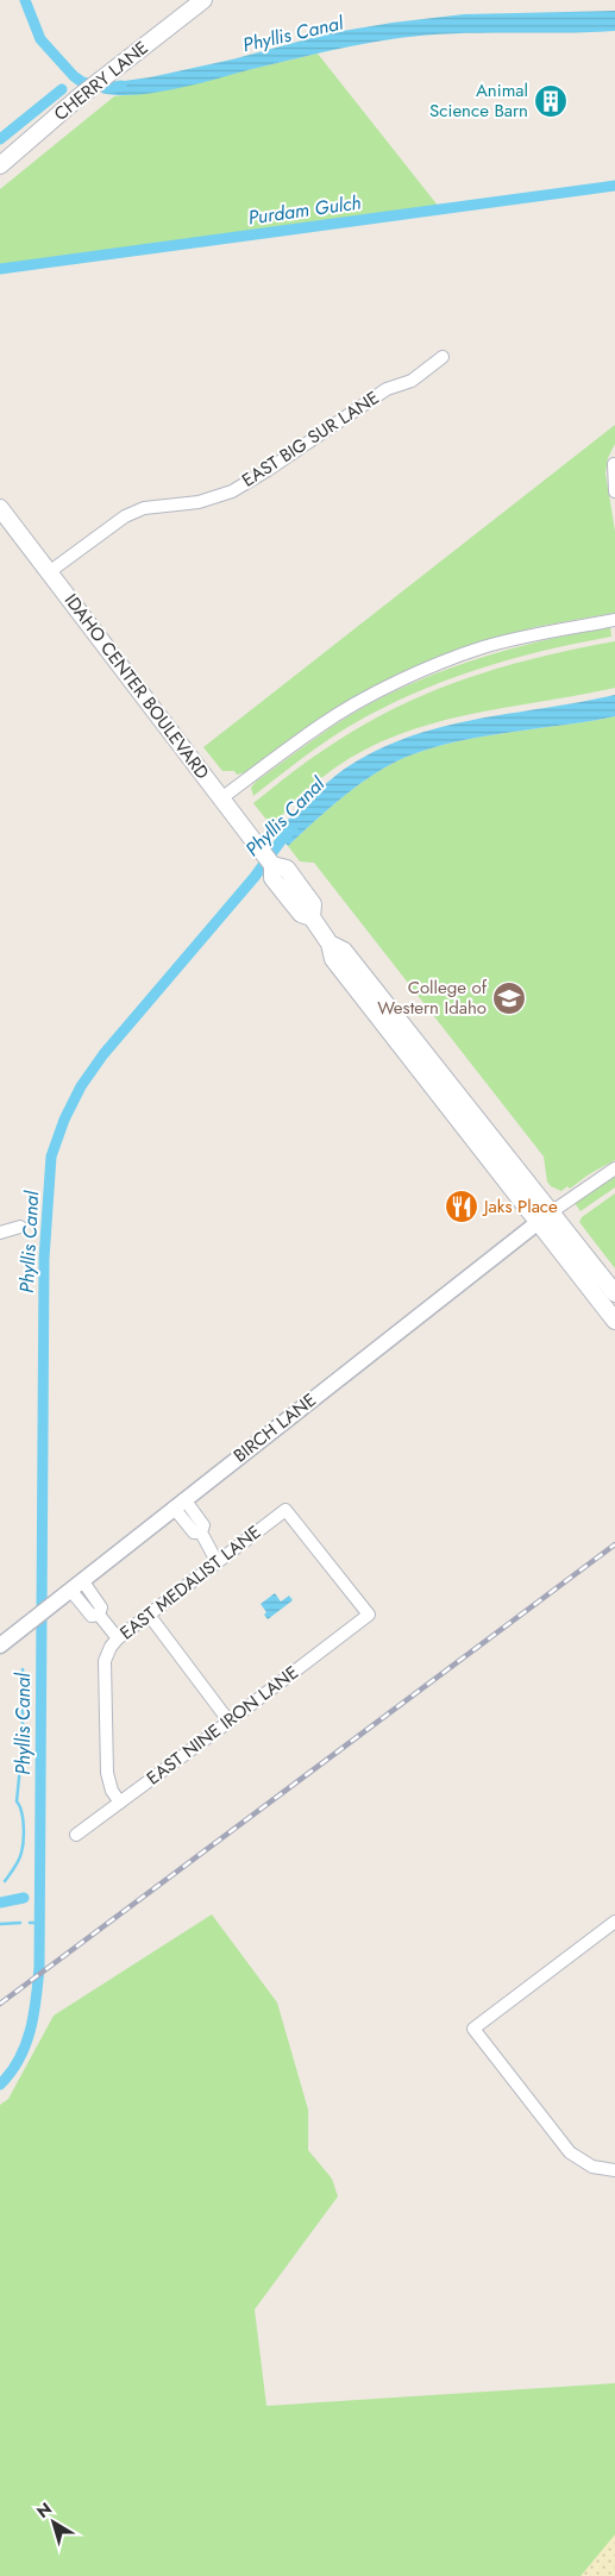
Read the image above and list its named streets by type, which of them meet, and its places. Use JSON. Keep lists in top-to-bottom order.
{
  "streets": {
    "main road": ["CHERRY LANE", "IDAHO CENTER BOULEVARD"],
    "street": [
      "EAST BIG SUR LANE",
      "BIRCH LANE",
      "EAST MEDALIST LANE",
      "EAST NINE IRON LANE"
    ]
  },
  "crossings": [
    ["EAST BIG SUR LANE", "IDAHO CENTER BOULEVARD"],
    ["IDAHO CENTER BOULEVARD", "BIRCH LANE"],
    ["EAST MEDALIST LANE", "EAST NINE IRON LANE"]
  ],
  "water": ["Phyllis Canal", "Purdam Gulch"],
  "places": {
    "building": ["Animal Science Barn"],
    "school or university": ["College of Western Idaho"],
    "restaurant": ["Jaks Place"]
  },
  "north": "top left"
}
